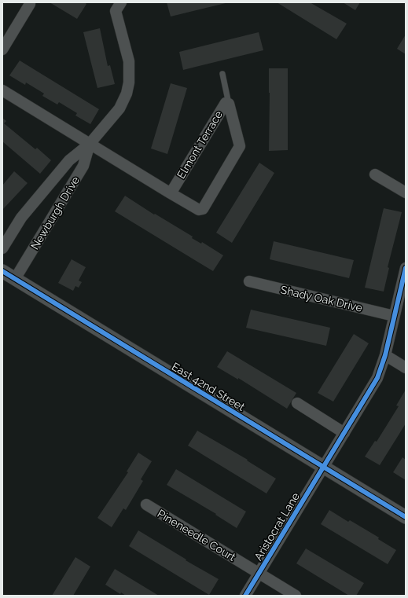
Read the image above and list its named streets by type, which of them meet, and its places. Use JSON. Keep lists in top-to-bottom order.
{
  "streets": {
    "street": [
      "Elmont Terrace",
      "Newburgh Drive",
      "Shady Oak Drive",
      "East 42nd Street",
      "Aristocrat Lane",
      "Pineneedle Court"
    ]
  },
  "crossings": [
    ["Elmont Terrace", "Newburgh Drive"],
    ["Newburgh Drive", "East 42nd Street"],
    ["East 42nd Street", "Aristocrat Lane"],
    ["Aristocrat Lane", "Pineneedle Court"]
  ]
}
